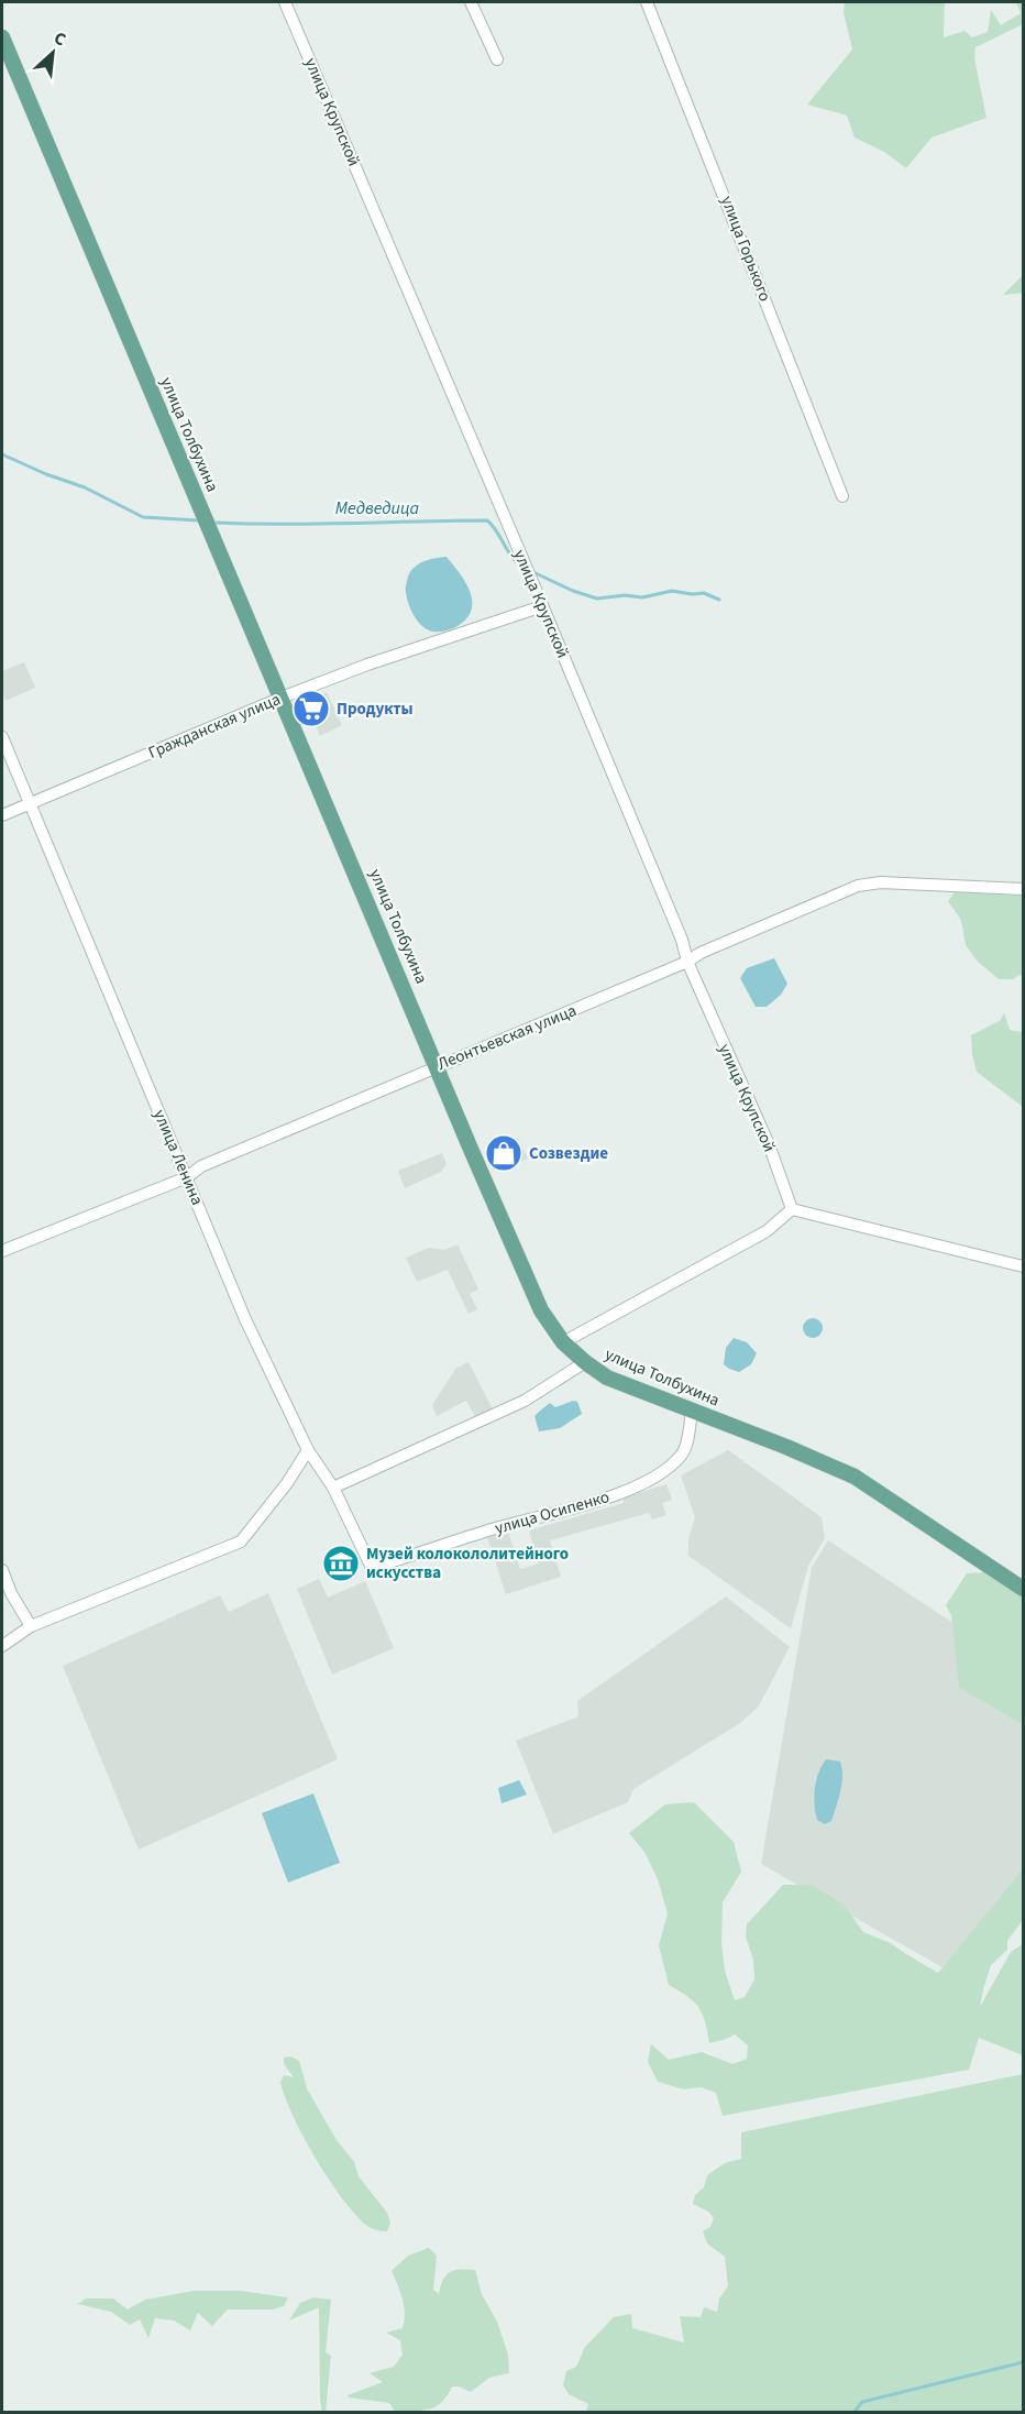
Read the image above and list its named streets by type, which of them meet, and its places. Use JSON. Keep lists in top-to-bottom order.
{
  "streets": {
    "main road": ["улица Толбухина"],
    "street": [
      "улица Крупской",
      "улица Горького",
      "Гражданская улица",
      "Леонтьевская улица",
      "улица Ленина",
      "улица Осипенко"
    ]
  },
  "crossings": [
    ["улица Крупской", "Гражданская улица"],
    ["улица Крупской", "Леонтьевская улица"],
    ["улица Толбухина", "Гражданская улица"],
    ["улица Толбухина", "Леонтьевская улица"],
    ["улица Толбухина", "улица Осипенко"],
    ["Гражданская улица", "улица Ленина"],
    ["Леонтьевская улица", "улица Ленина"],
    ["улица Ленина", "улица Осипенко"]
  ],
  "water": ["Медведица"],
  "places": {
    "supermarket": ["Продукты"],
    "shop": ["Созвездие"],
    "museum": ["Музей колокололитейного искусства"]
  },
  "north": "top right"
}
